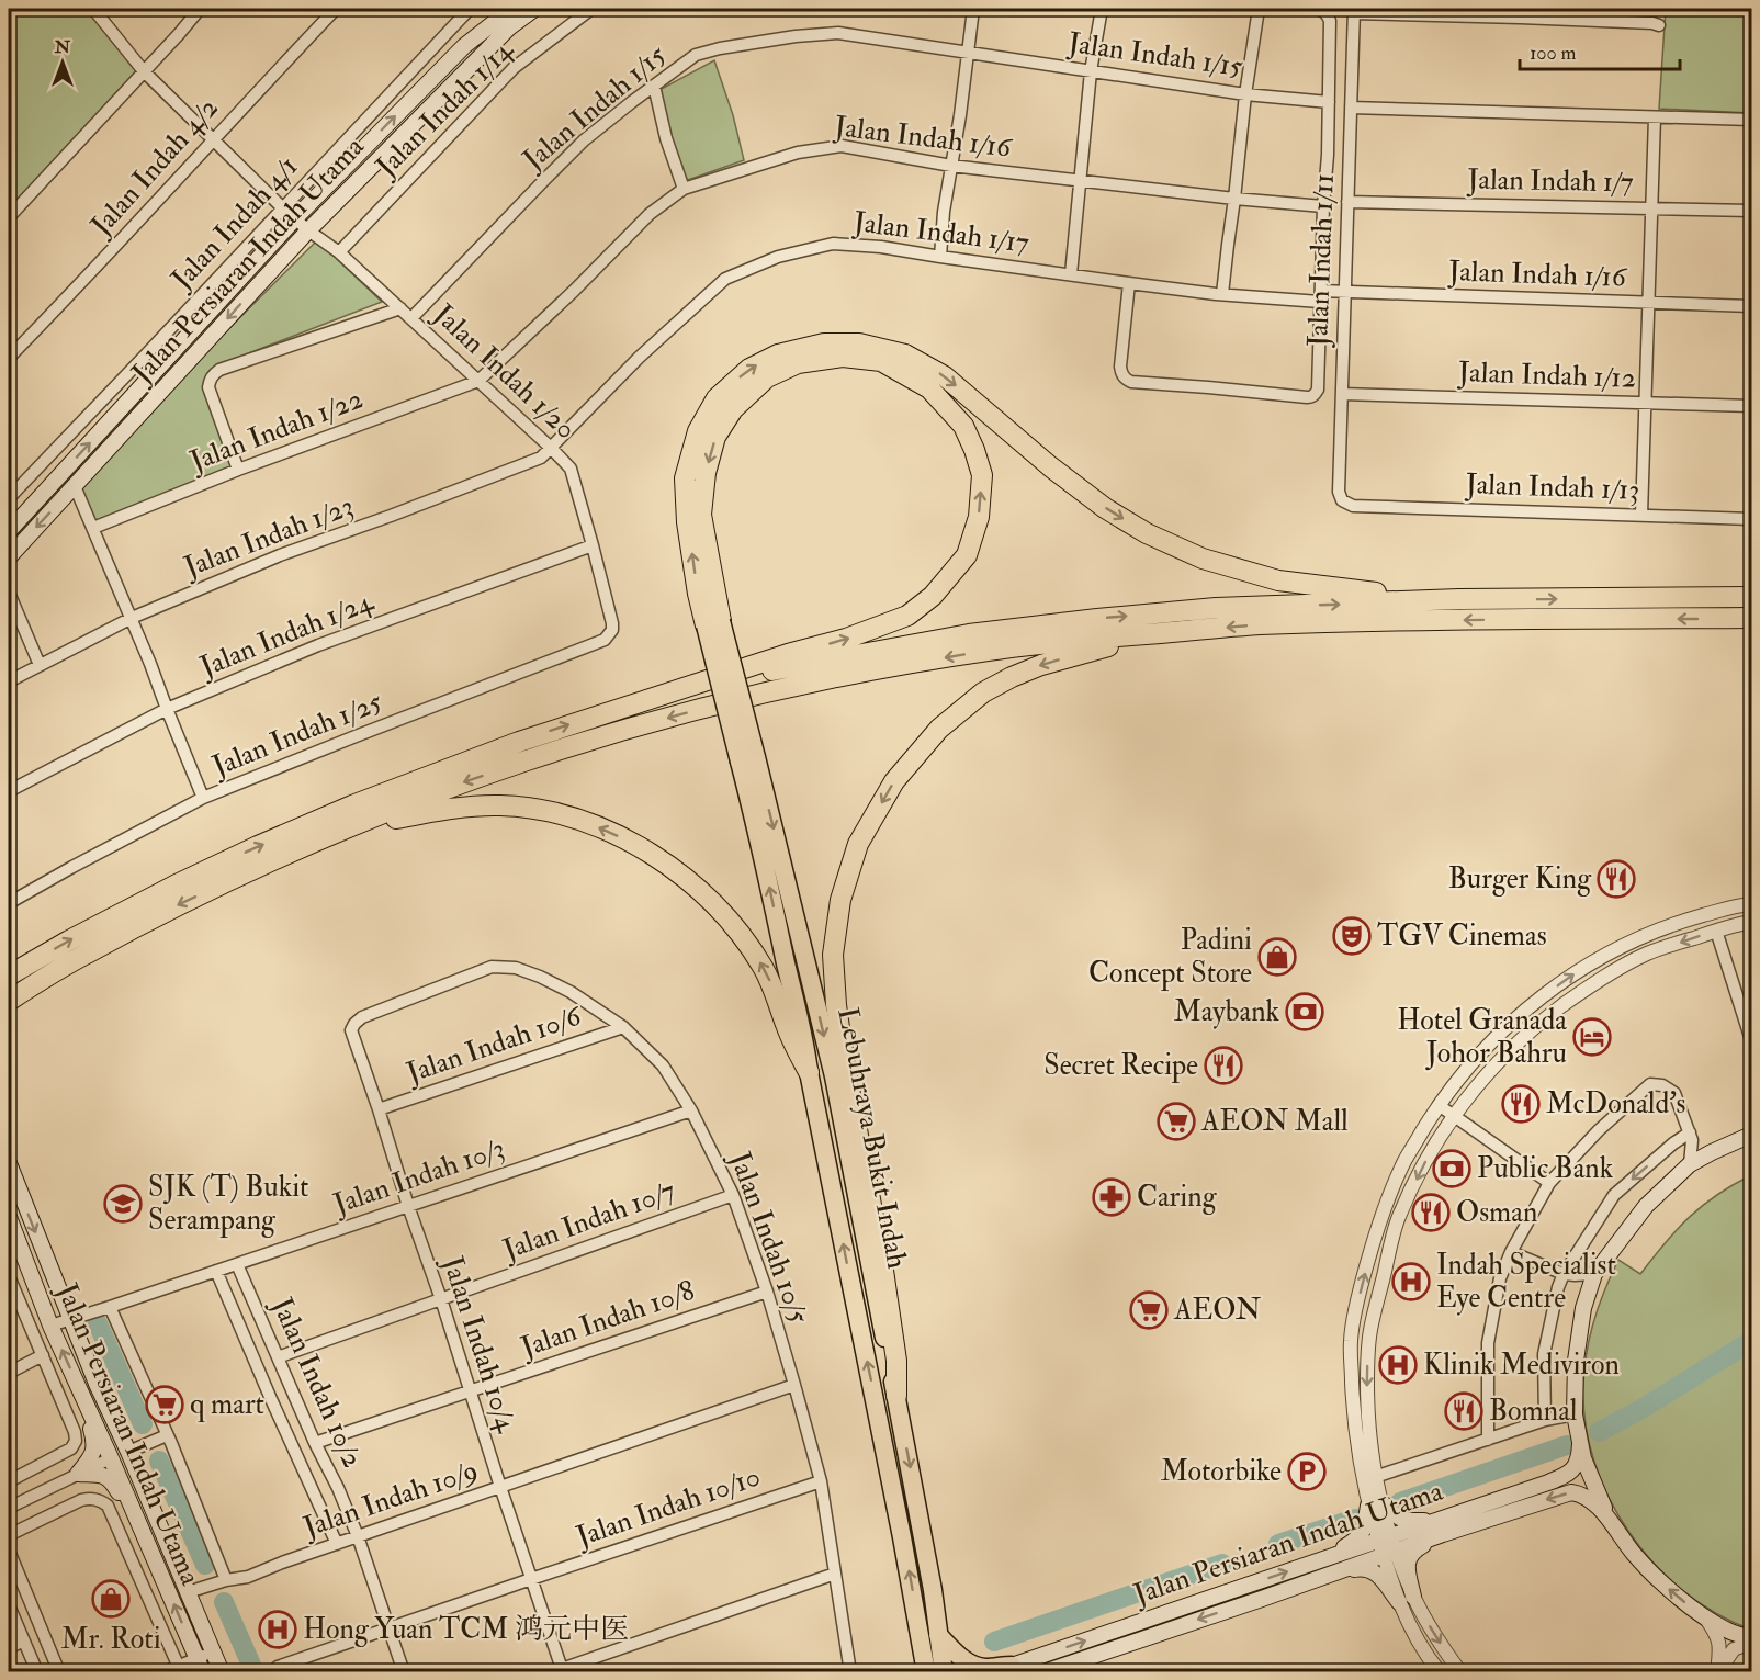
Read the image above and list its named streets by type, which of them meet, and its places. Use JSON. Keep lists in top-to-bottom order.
{
  "streets": {
    "highway": ["Lebuhraya Bukit Indah"],
    "main road": ["Jalan Persiaran Indah Utama"],
    "street": [
      "Jalan Indah 1/15",
      "Jalan Indah 1/14",
      "Jalan Indah 1/16",
      "Jalan Indah 4/2",
      "Jalan Indah 1/7",
      "Jalan Indah 4/1",
      "Jalan Indah 1/17",
      "Jalan Indah 1/11",
      "Jalan Indah 1/20",
      "Jalan Indah 1/12",
      "Jalan Indah 1/22",
      "Jalan Indah 1/13",
      "Jalan Indah 1/23",
      "Jalan Indah 1/24",
      "Jalan Indah 1/25",
      "Jalan Indah 10/6",
      "Jalan Indah 10/3",
      "Jalan Indah 10/7",
      "Jalan Indah 10/5",
      "Jalan Indah 10/8",
      "Jalan Indah 10/4",
      "Jalan Indah 10/2",
      "Jalan Indah 10/9",
      "Jalan Indah 10/10"
    ]
  },
  "crossings": [
    ["Jalan Indah 1/15", "Jalan Indah 1/11"],
    ["Jalan Indah 1/15", "Jalan Indah 1/20"],
    ["Jalan Indah 1/14", "Jalan Indah 1/20"],
    ["Jalan Indah 1/16", "Jalan Indah 1/17"],
    ["Jalan Indah 1/16", "Jalan Indah 1/11"],
    ["Jalan Indah 1/16", "Jalan Indah 1/20"],
    ["Jalan Indah 1/16", "Jalan Indah 1/22"],
    ["Jalan Indah 4/2", "Jalan Indah 1/20"],
    ["Jalan Indah 1/7", "Jalan Indah 1/11"],
    ["Jalan Indah 4/1", "Jalan Indah 1/20"],
    ["Jalan Indah 1/17", "Jalan Indah 1/11"],
    ["Jalan Indah 1/17", "Jalan Indah 1/20"],
    ["Jalan Indah 1/17", "Jalan Indah 1/23"],
    ["Jalan Persiaran Indah Utama", "Jalan Indah 1/20"],
    ["Jalan Persiaran Indah Utama", "Jalan Indah 10/3"],
    ["Jalan Persiaran Indah Utama", "Jalan Indah 10/9"],
    ["Jalan Indah 1/11", "Jalan Indah 1/12"],
    ["Jalan Indah 1/11", "Jalan Indah 1/13"],
    ["Jalan Indah 1/20", "Jalan Indah 1/22"],
    ["Jalan Indah 1/20", "Jalan Indah 1/23"],
    ["Jalan Indah 1/20", "Jalan Indah 1/24"],
    ["Jalan Indah 1/20", "Jalan Indah 1/25"],
    ["Jalan Indah 10/6", "Jalan Indah 10/5"],
    ["Jalan Indah 10/6", "Jalan Indah 10/4"],
    ["Jalan Indah 10/3", "Jalan Indah 10/5"],
    ["Jalan Indah 10/3", "Jalan Indah 10/4"],
    ["Jalan Indah 10/3", "Jalan Indah 10/2"],
    ["Jalan Indah 10/7", "Jalan Indah 10/5"],
    ["Jalan Indah 10/7", "Jalan Indah 10/4"],
    ["Jalan Indah 10/7", "Jalan Indah 10/2"],
    ["Jalan Indah 10/5", "Jalan Indah 10/8"],
    ["Jalan Indah 10/5", "Jalan Indah 10/4"],
    ["Jalan Indah 10/5", "Jalan Indah 10/9"],
    ["Jalan Indah 10/5", "Jalan Indah 10/10"],
    ["Jalan Indah 10/8", "Jalan Indah 10/4"],
    ["Jalan Indah 10/8", "Jalan Indah 10/2"],
    ["Jalan Indah 10/4", "Jalan Indah 10/9"],
    ["Jalan Indah 10/4", "Jalan Indah 10/10"],
    ["Jalan Indah 10/2", "Jalan Indah 10/9"],
    ["Jalan Indah 10/2", "Jalan Indah 10/10"]
  ],
  "places": {
    "restaurant": [
      "Burger King",
      "Secret Recipe",
      "McDonald's",
      "Osman",
      "Bomnal"
    ],
    "theatre": ["TGV Cinemas"],
    "shop": ["Padini Concept Store", "Mr. Roti"],
    "bank": ["Maybank", "Public Bank"],
    "hotel": ["Hotel Granada Johor Bahru"],
    "supermarket": ["AEON Mall", "AEON", "q mart"],
    "pharmacy": ["Caring"],
    "school or university": ["SJK (T) Bukit Serampang"],
    "hospital": ["Indah Specialist Eye Centre", "Klinik Mediviron", "Hong Yuan TCM 鸿元中医"],
    "parking": ["Motorbike"]
  },
  "scale_bar": "100 m",
  "north": "top"
}
